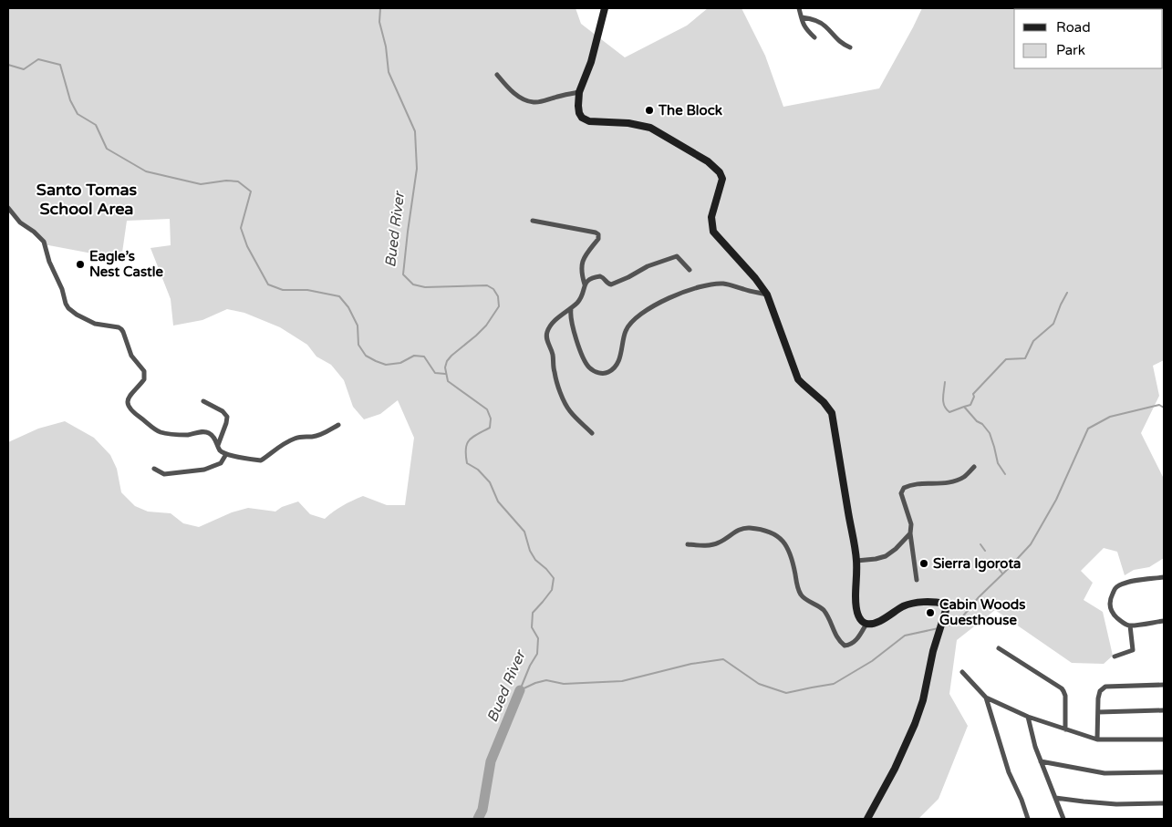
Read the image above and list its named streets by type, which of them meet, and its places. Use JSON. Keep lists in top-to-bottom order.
{
  "districts": ["Santo Tomas School Area"],
  "water": ["Bued River"],
  "places": [
    "The Block",
    "Eagle’s Nest Castle",
    "Sierra Igorota",
    "Cabin Woods Guesthouse"
  ],
  "legend": ["Road", "Park"]
}
